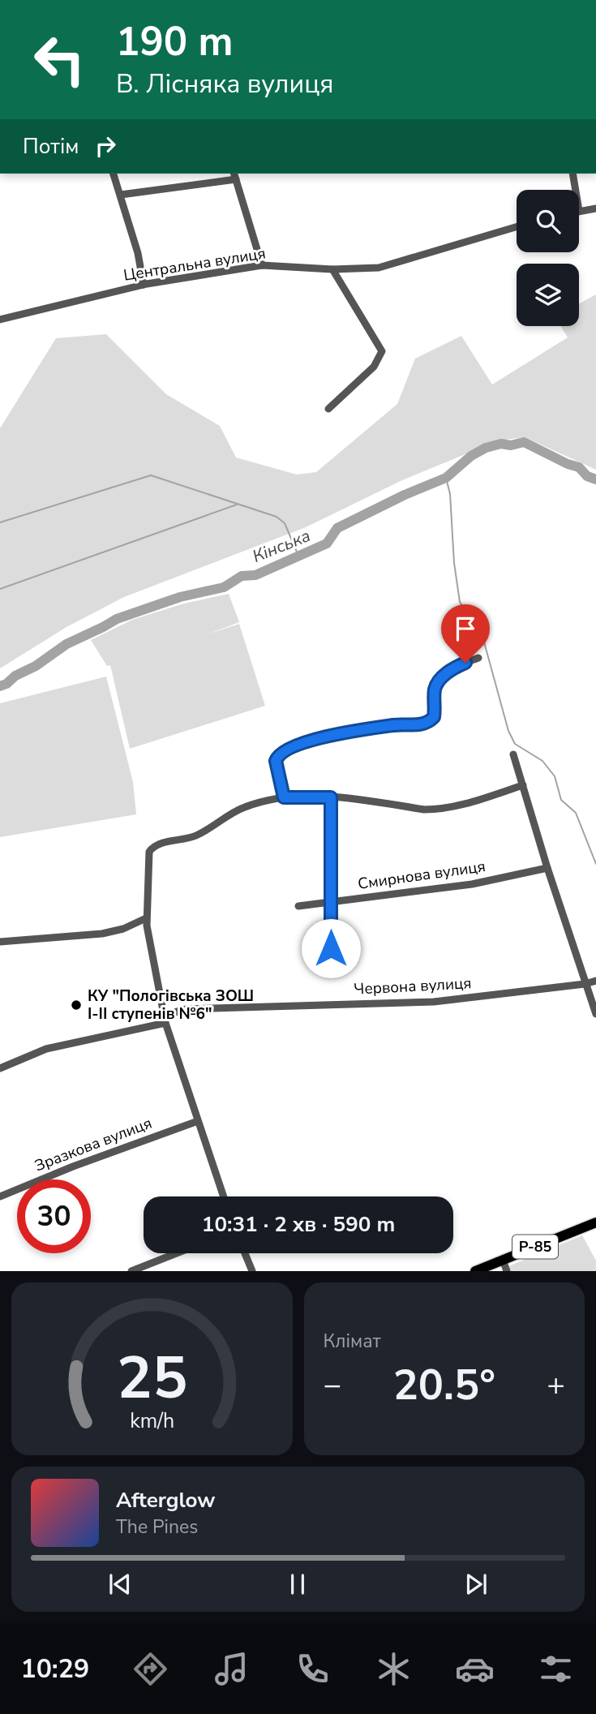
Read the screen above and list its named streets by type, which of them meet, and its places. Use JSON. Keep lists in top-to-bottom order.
{
  "streets": {
    "main road": ["Р-85"],
    "street": [
      "Центральна вулиця",
      "Смирнова вулиця",
      "Червона вулиця",
      "Зразкова вулиця"
    ]
  },
  "water": ["Кінська"],
  "places": ["КУ \"Пологівська ЗОШ І-ІІ ступенів №6\""],
  "page": {
    "turn": ["190 m", "В. Лісняка вулиця"],
    "then": "Потім",
    "limit": "30",
    "trip": "10:31 · 2 хв · 590 m",
    "tile": "Клімат",
    "heat": ["−", "20.5°", "+"],
    "song": ["Afterglow", "The Pines"],
    "tabs": "10:29",
    "gauge": ["25", "km/h"]
  }
}
